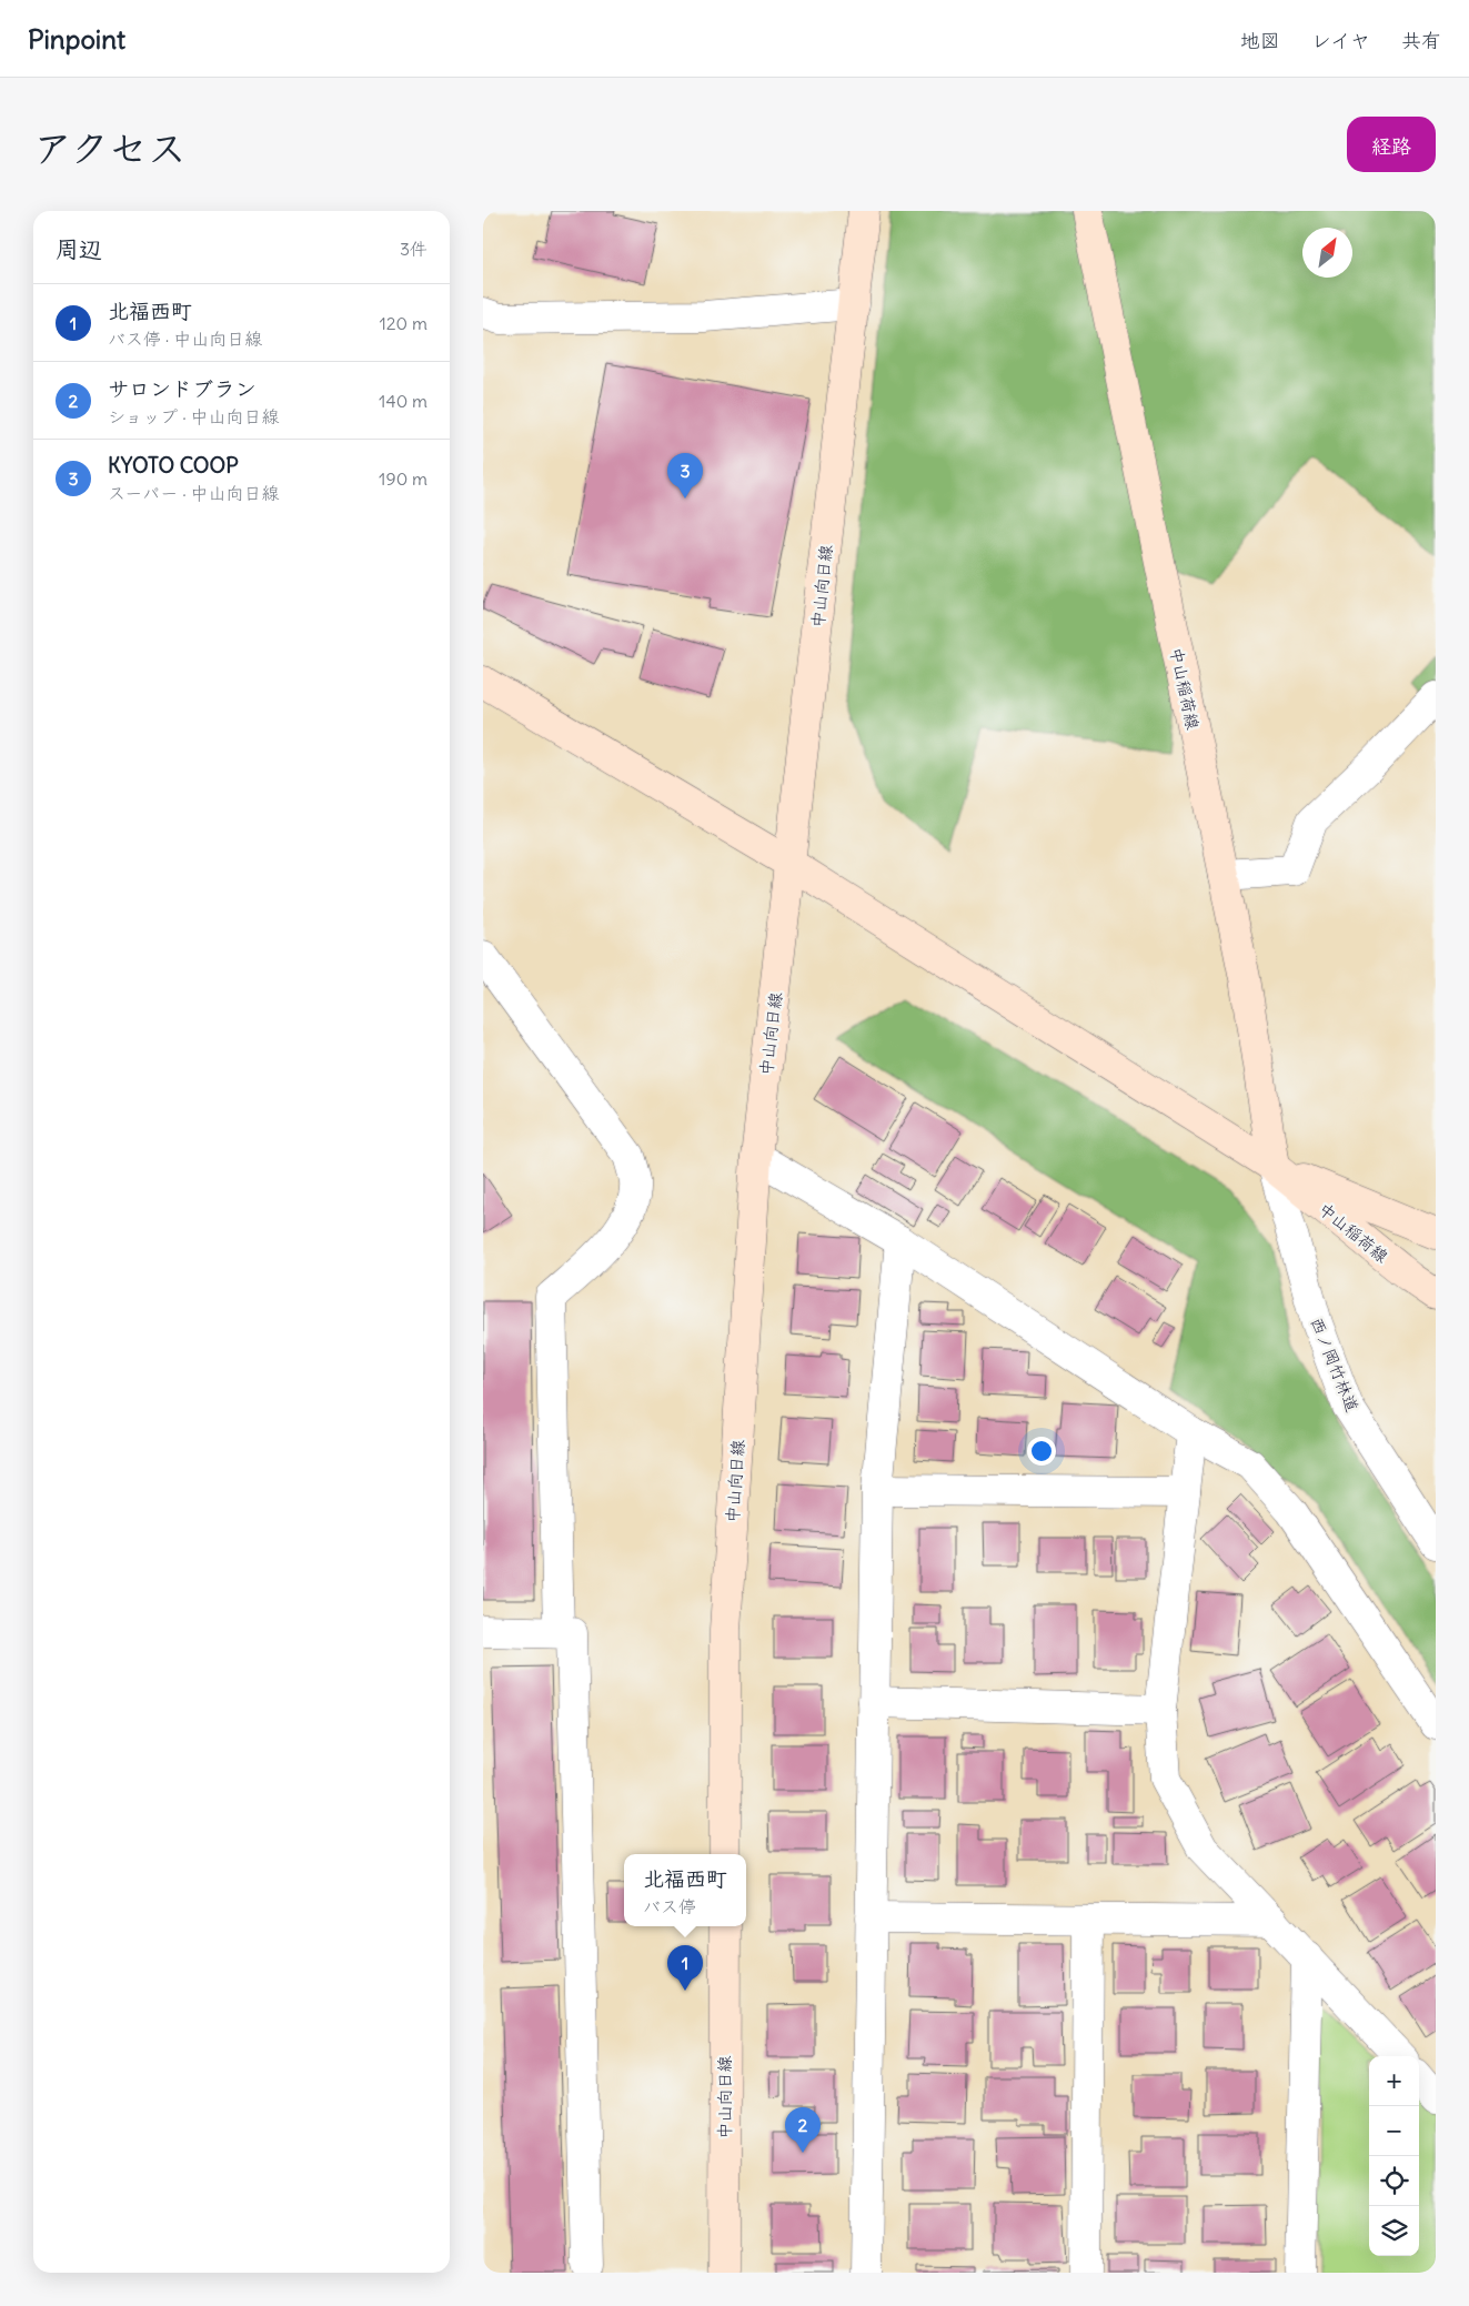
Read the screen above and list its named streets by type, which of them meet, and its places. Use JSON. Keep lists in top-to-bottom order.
{
  "streets": {
    "main road": ["中山向日線", "中山稲荷線"],
    "street": ["西ノ岡竹林道"]
  },
  "crossings": [
    ["中山稲荷線", "西ノ岡竹林道"]
  ],
  "north": "top right",
  "page": {
    "header": "Pinpoint",
    "nav": ["地図", "レイヤ", "共有"],
    "title": "アクセス",
    "buttons": "経路",
    "heading": ["周辺", "3件"],
    "list": [
      {
        "mark": "1",
        "name": "北福西町",
        "note": "バス停 · 中山向日線",
        "value": "120 m"
      },
      {
        "mark": "2",
        "name": "サロンドブラン",
        "note": "ショップ · 中山向日線",
        "value": "140 m"
      },
      {
        "mark": "3",
        "name": "KYOTO COOP",
        "note": "スーパー · 中山向日線",
        "value": "190 m"
      }
    ],
    "pins": ["3", "1", "2"],
    "popup": ["北福西町", "バス停"],
    "map_buttons": ["+", "−"]
  }
}
